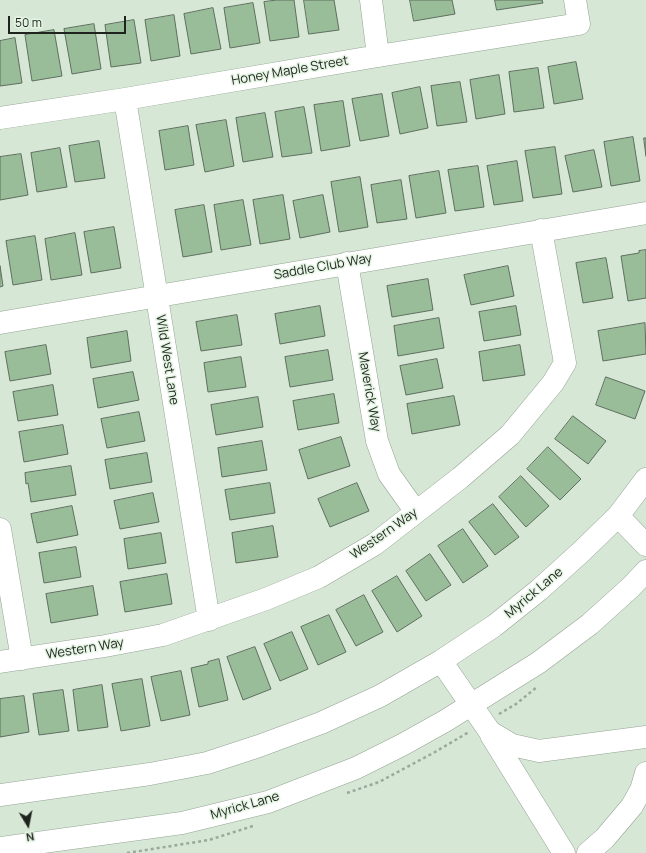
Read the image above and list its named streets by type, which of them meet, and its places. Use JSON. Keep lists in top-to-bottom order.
{
  "streets": {
    "street": [
      "Honey Maple Street",
      "Saddle Club Way",
      "Wild West Lane",
      "Maverick Way",
      "Western Way",
      "Myrick Lane"
    ]
  },
  "crossings": [
    ["Honey Maple Street", "Wild West Lane"],
    ["Saddle Club Way", "Wild West Lane"],
    ["Saddle Club Way", "Maverick Way"],
    ["Saddle Club Way", "Western Way"],
    ["Wild West Lane", "Western Way"],
    ["Maverick Way", "Western Way"]
  ],
  "scale_bar": "50 m",
  "north": "bottom"
}
